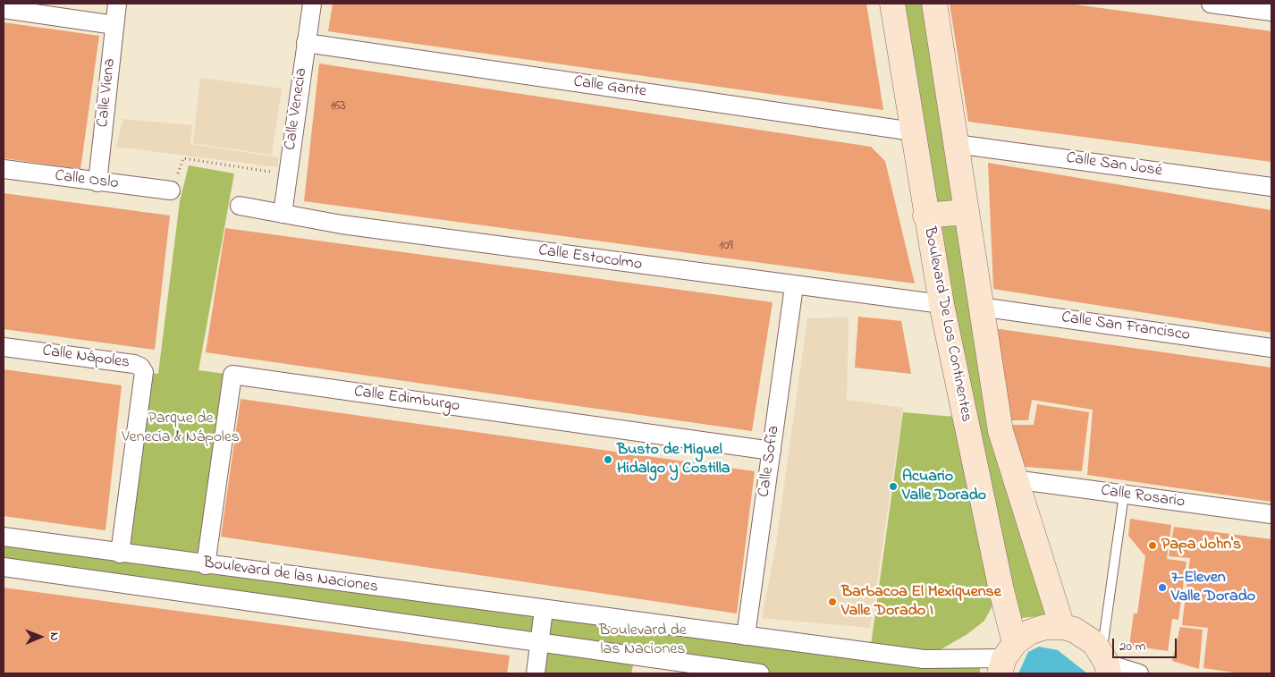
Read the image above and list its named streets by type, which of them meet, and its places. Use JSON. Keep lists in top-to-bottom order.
{
  "streets": {
    "street": [
      "Calle Gante",
      "Calle Viena",
      "Calle Venecia",
      "Calle San José",
      "Calle Oslo",
      "Calle Estocolmo",
      "Boulevard De Los Continentes",
      "Calle San Francisco",
      "Calle Nápoles",
      "Calle Edimburgo",
      "Calle Sofía",
      "Calle Rosario",
      "Boulevard de las Naciones"
    ]
  },
  "crossings": [
    ["Calle Gante", "Calle Venecia"],
    ["Calle Gante", "Boulevard De Los Continentes"],
    ["Calle Viena", "Calle Oslo"],
    ["Calle Venecia", "Calle Estocolmo"],
    ["Calle San José", "Boulevard De Los Continentes"],
    ["Calle Estocolmo", "Boulevard De Los Continentes"],
    ["Calle Estocolmo", "Calle Sofía"],
    ["Boulevard De Los Continentes", "Calle San Francisco"],
    ["Boulevard De Los Continentes", "Calle Rosario"],
    ["Boulevard De Los Continentes", "Boulevard de las Naciones"],
    ["Calle Nápoles", "Boulevard de las Naciones"],
    ["Calle Edimburgo", "Calle Sofía"],
    ["Calle Edimburgo", "Boulevard de las Naciones"],
    ["Calle Sofía", "Boulevard de las Naciones"]
  ],
  "parks": ["Parque de Venecia & Nápoles", "Boulevard de las Naciones"],
  "places": [
    "Busto de Miguel Hidalgo y Costilla",
    "Acuario Valle Dorado",
    "Papa John's",
    "7-Eleven Valle Dorado",
    "Barbacoa El Mexiquense Valle Dorado I"
  ],
  "house_numbers": ["163", "109"],
  "scale_bar": "20 m",
  "north": "right"
}
